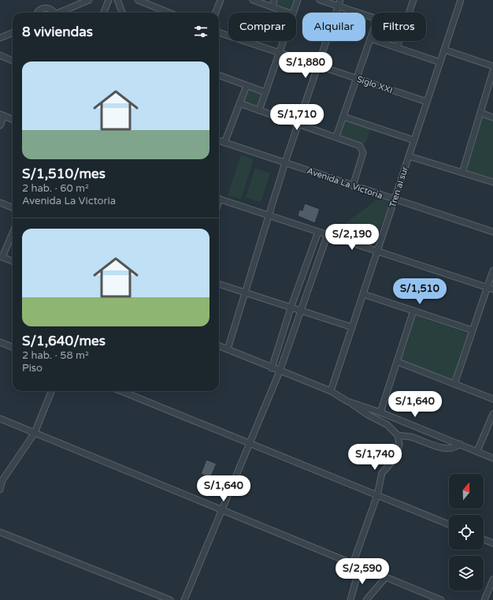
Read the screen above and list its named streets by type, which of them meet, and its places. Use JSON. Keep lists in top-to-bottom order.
{
  "streets": {
    "street": ["Siglo XXI", "Avenida La Victoria", "Tren al sur"]
  },
  "crossings": [
    ["Siglo XXI", "Tren al sur"],
    ["Avenida La Victoria", "Tren al sur"]
  ],
  "north": "top",
  "page": {
    "chip": ["Comprar", "Alquilar", "Filtros"],
    "heading": "8 viviendas",
    "list": [
      {
        "name": "S/1,510/mes",
        "note": "2 hab. · 60 m² · Avenida La Victoria"
      },
      {
        "name": "S/1,640/mes",
        "note": "2 hab. · 58 m² · Piso"
      }
    ],
    "price": [
      "S/1,880",
      "S/1,710",
      "S/2,190",
      "S/1,510",
      "S/1,640",
      "S/1,740",
      "S/1,640",
      "S/2,590"
    ]
  }
}
